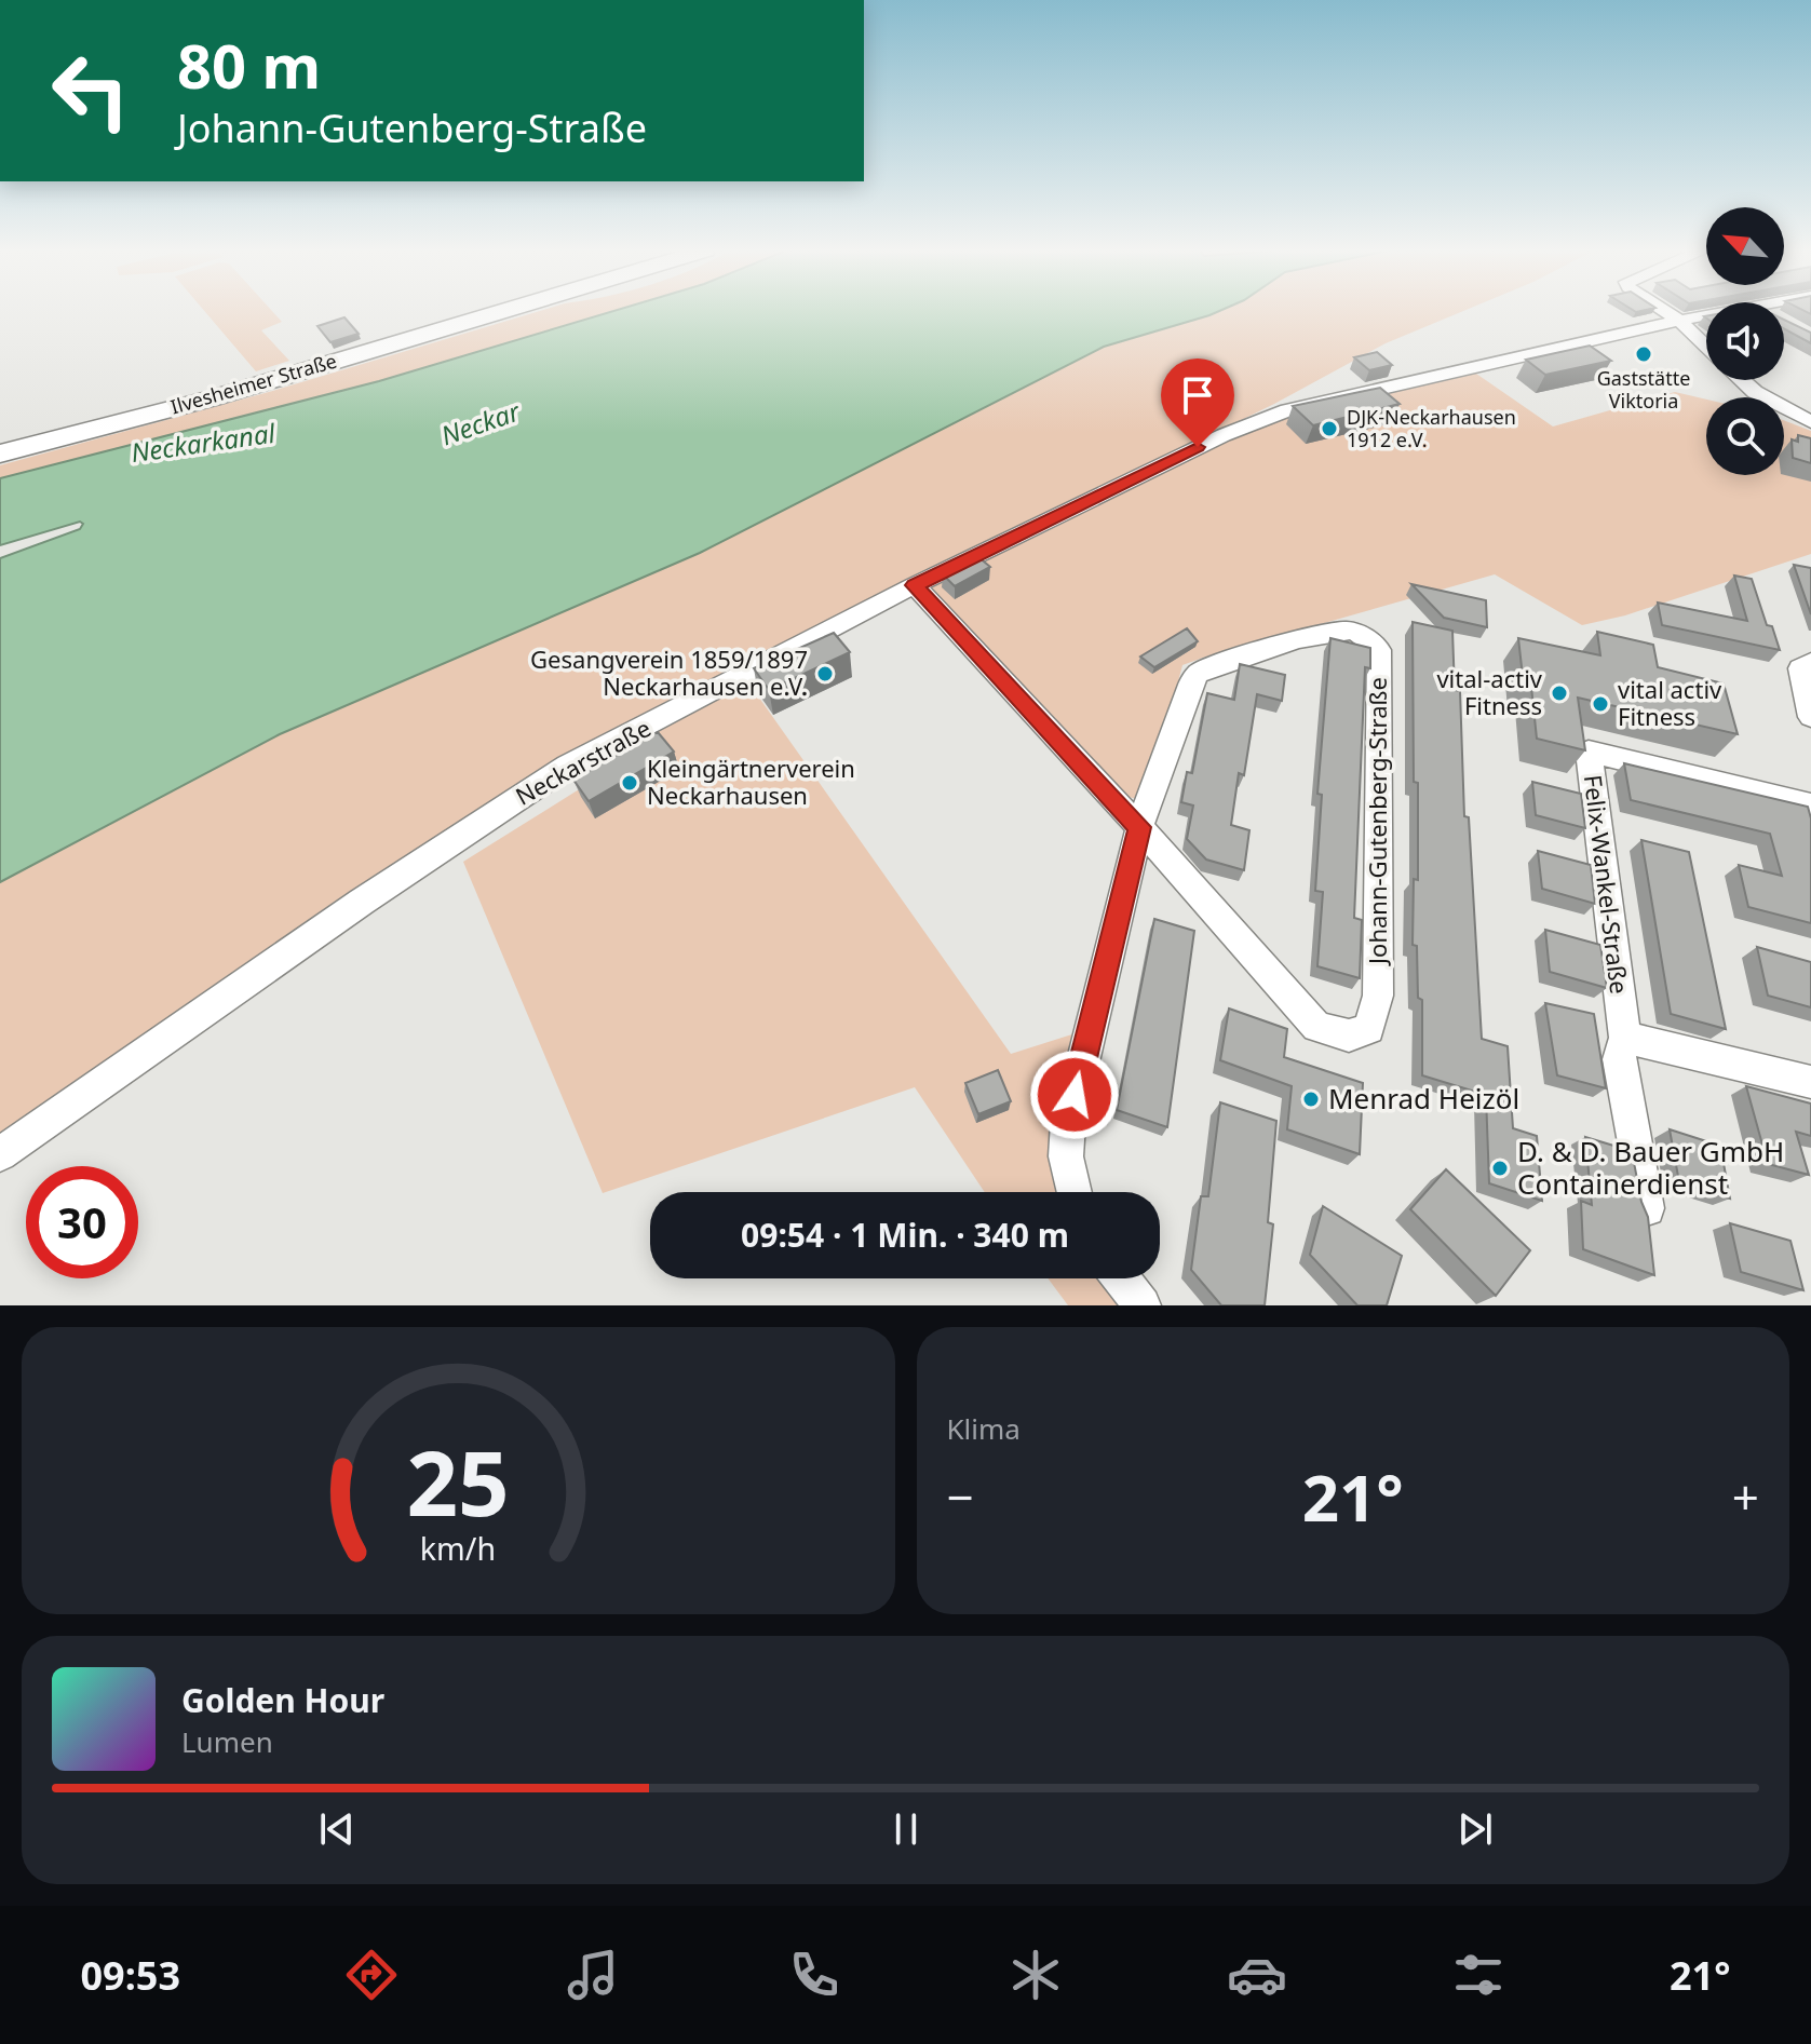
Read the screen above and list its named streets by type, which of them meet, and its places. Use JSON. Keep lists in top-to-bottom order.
{
  "streets": {
    "main road": ["Ilvesheimer Straße"],
    "street": ["Neckarstraße", "Johann-Gutenberg-Straße", "Felix-Wankel-Straße"]
  },
  "crossings": [
    ["Neckarstraße", "Johann-Gutenberg-Straße"]
  ],
  "water": ["Neckar", "Neckarkanal"],
  "places": [
    "Gaststätte Viktoria",
    "DJK-Neckarhausen 1912 e.V.",
    "Gesangverein 1859/1897 Neckarhausen e.V.",
    "vital-activ Fitness",
    "vital activ Fitness",
    "Kleingärtnerverein Neckarhausen",
    "Menrad Heizöl",
    "D. & D. Bauer GmbH Containerdienst"
  ],
  "north": "top left",
  "page": {
    "turn": ["80 m", "Johann-Gutenberg-Straße"],
    "limit": "30",
    "trip": "09:54 · 1 Min. · 340 m",
    "tile": "Klima",
    "heat": ["−", "21°", "+"],
    "song": ["Golden Hour", "Lumen"],
    "tabs": ["09:53", "21°"],
    "gauge": ["25", "km/h"]
  }
}
